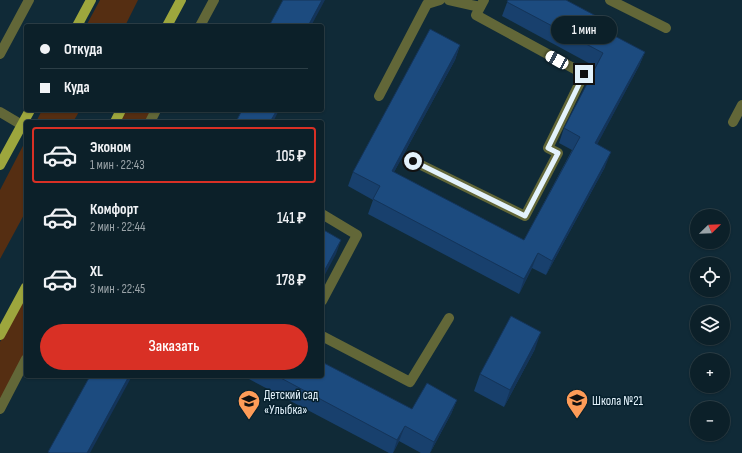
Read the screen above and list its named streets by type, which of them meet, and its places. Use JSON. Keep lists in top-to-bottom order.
{
  "places": {
    "school or university": ["Школа №21", "Детский сад «Улыбка»"]
  },
  "north": "top right",
  "page": {
    "bubble": "1 мин",
    "banner": ["Откуда", "Куда"],
    "list": [
      {
        "name": "Эконом",
        "note": "1 мин · 22:43",
        "value": "105 ₽"
      },
      {
        "name": "Комфорт",
        "note": "2 мин · 22:44",
        "value": "141 ₽"
      },
      {
        "name": "XL",
        "note": "3 мин · 22:45",
        "value": "178 ₽"
      }
    ],
    "map_buttons": ["+", "−"],
    "buttons": "Заказать"
  }
}
